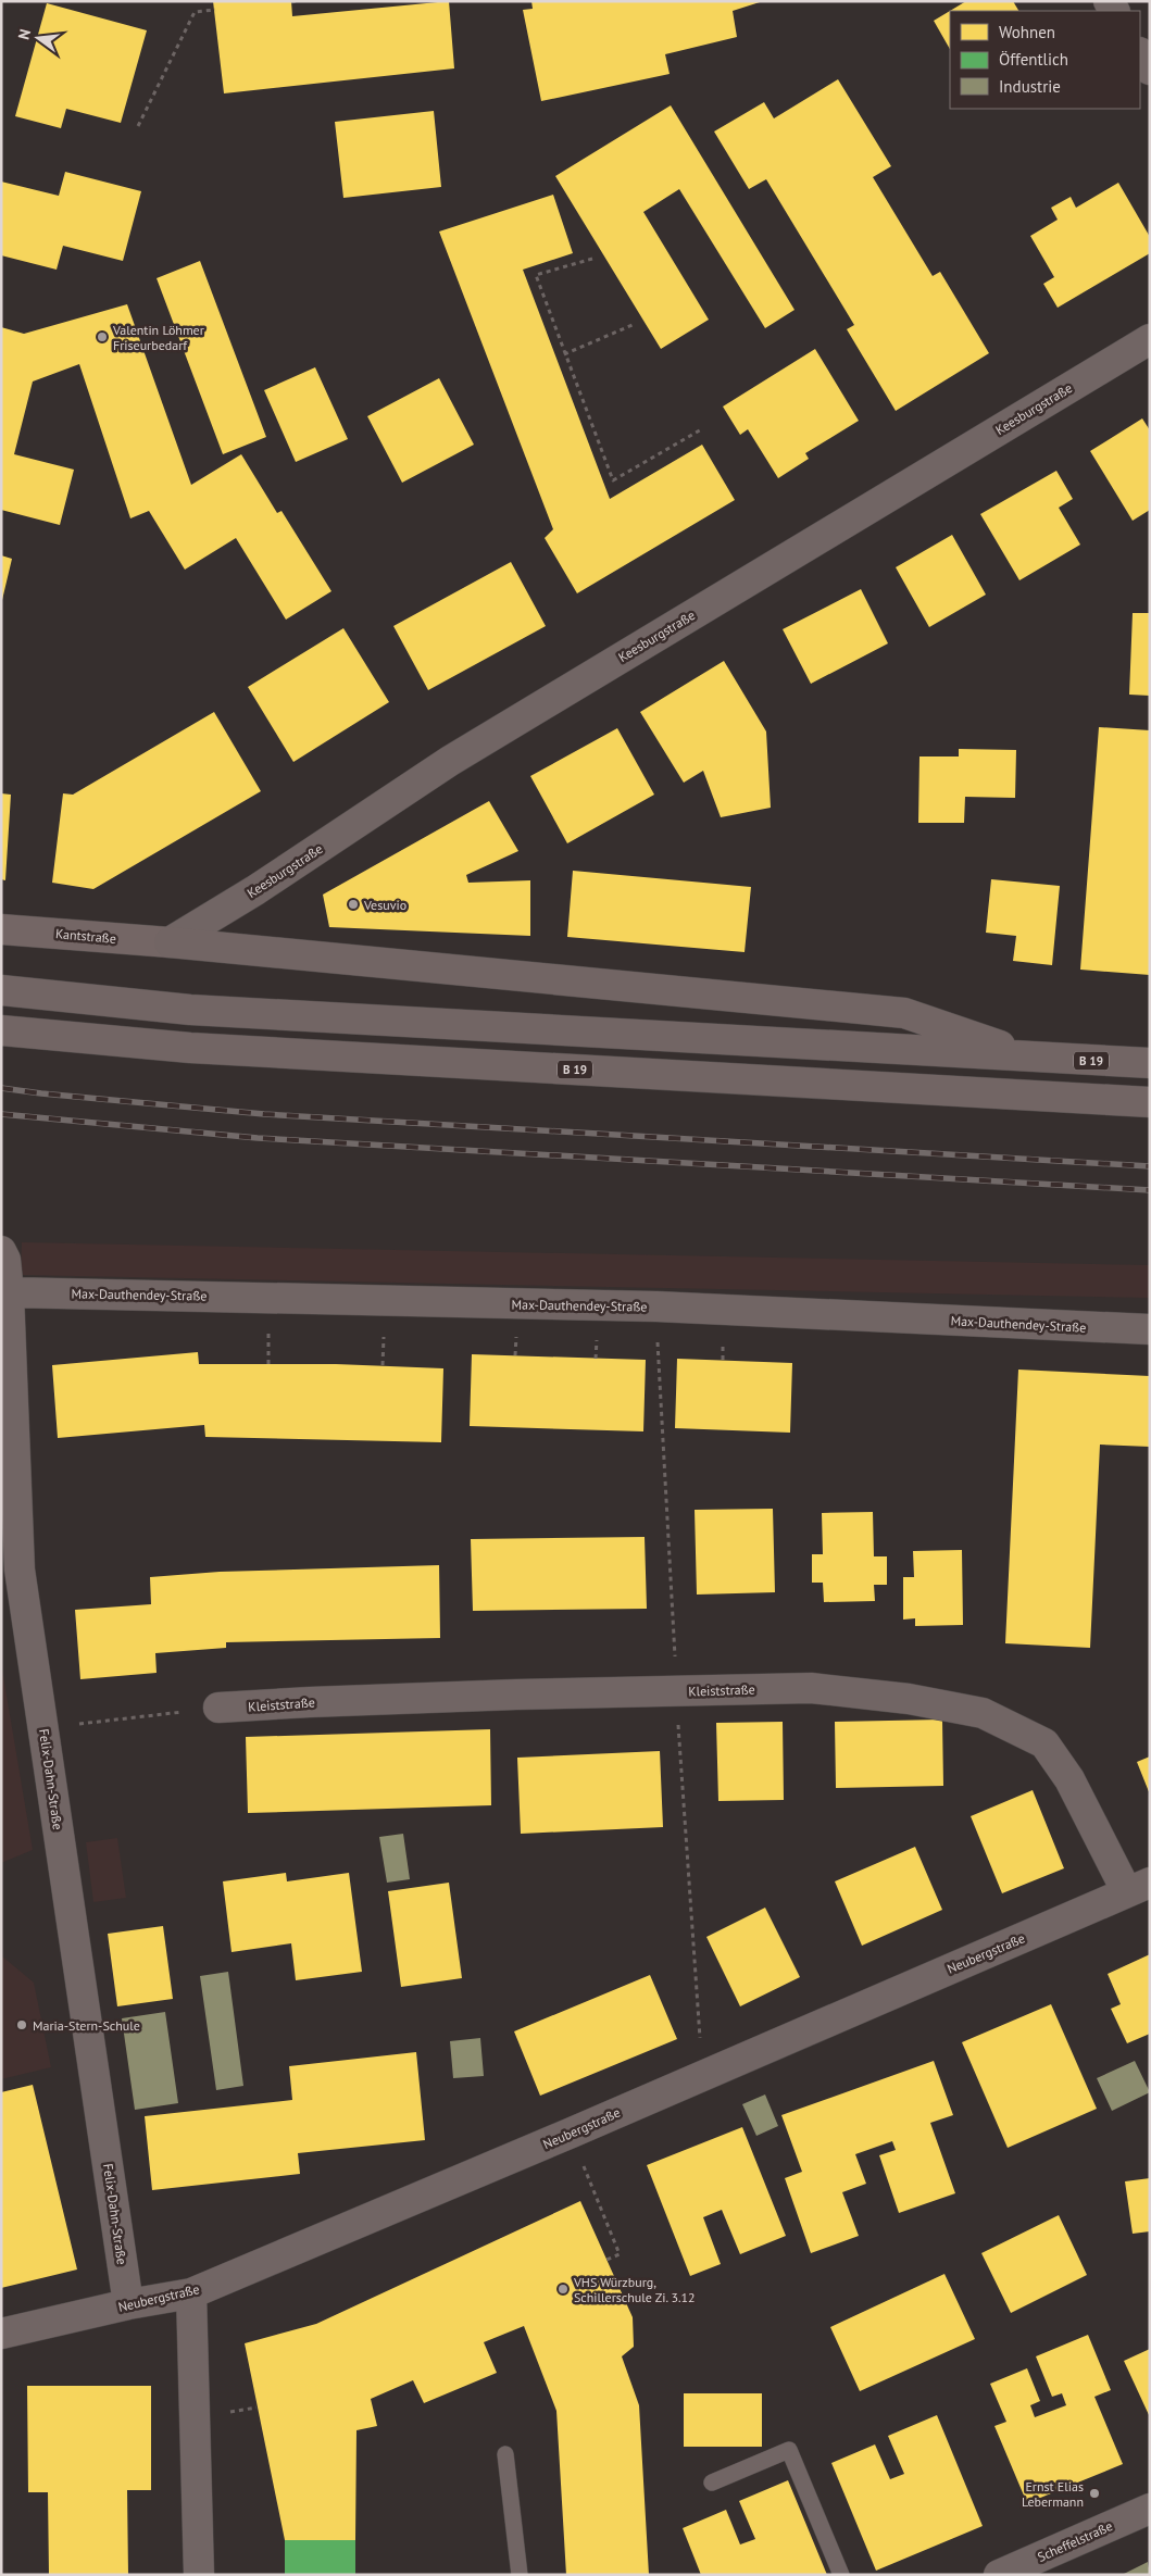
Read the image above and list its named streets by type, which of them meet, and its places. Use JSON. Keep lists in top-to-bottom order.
{
  "streets": {
    "main road": ["B 19"],
    "street": [
      "Keesburgstraße",
      "Kantstraße",
      "Max-Dauthendey-Straße",
      "Kleiststraße",
      "Felix-Dahn-Straße",
      "Neubergstraße",
      "Scheffelstraße"
    ]
  },
  "crossings": [
    ["Keesburgstraße", "Kantstraße"],
    ["Max-Dauthendey-Straße", "Felix-Dahn-Straße"],
    ["Kleiststraße", "Neubergstraße"],
    ["Felix-Dahn-Straße", "Neubergstraße"]
  ],
  "places": [
    "Valentin Löhmer Friseurbedarf",
    "Vesuvio",
    "Maria-Stern-Schule",
    "VHS Würzburg, Schillerschule Zi. 3.12",
    "Ernst Elias Lebermann"
  ],
  "legend": ["Wohnen", "Öffentlich", "Industrie"],
  "north": "left"
}
